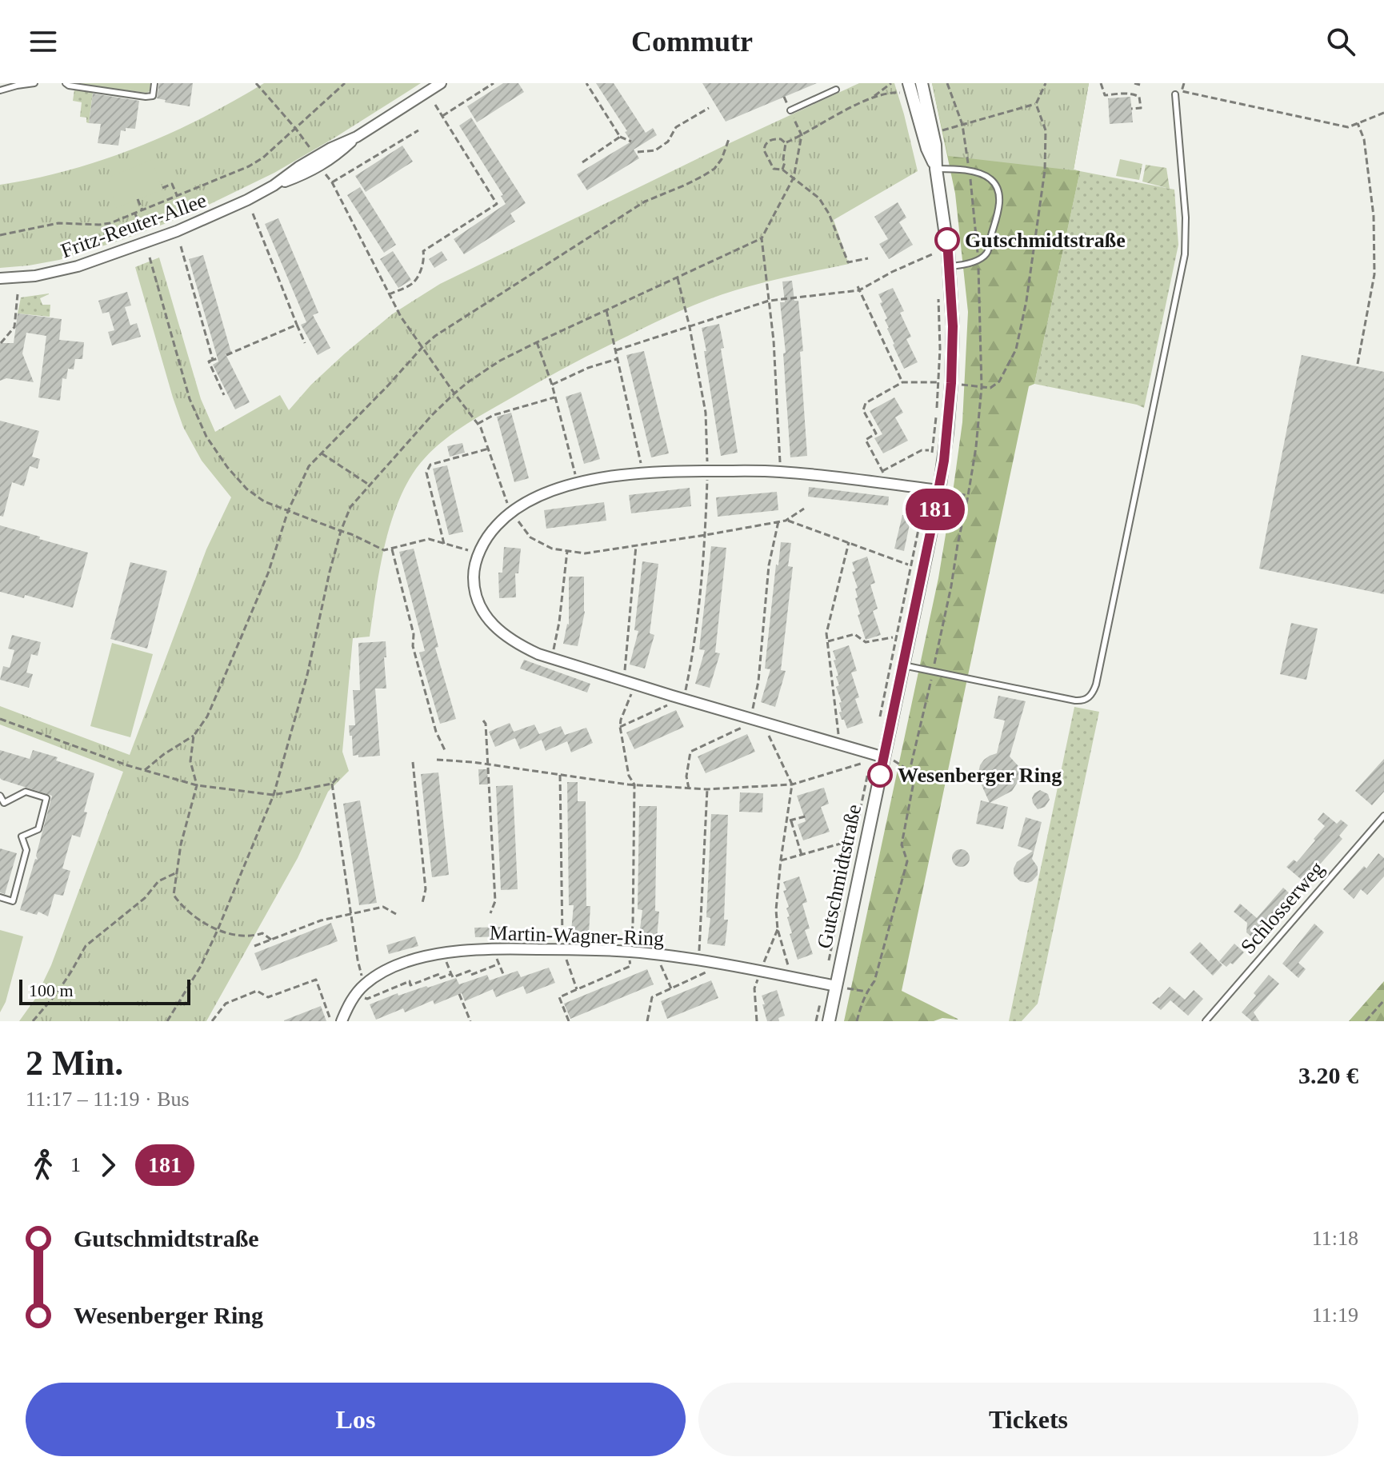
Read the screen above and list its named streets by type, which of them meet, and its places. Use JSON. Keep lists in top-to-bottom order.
{
  "streets": {
    "street": ["Fritz-Reuter-Allee", "Gutschmidtstraße", "Martin-Wagner-Ring"],
    "lane": ["Schlosserweg"]
  },
  "crossings": [
    ["Gutschmidtstraße", "Martin-Wagner-Ring"]
  ],
  "places": ["Gutschmidtstraße", "Wesenberger Ring"],
  "lines": ["bus line 181"],
  "scale_bar": "100 m",
  "page": {
    "header": "Commutr",
    "on_map": "181",
    "scale": "100 m",
    "heading": ["2 Min.", "11:17 – 11:19 · Bus", "3.20 €"],
    "legs": ["1", "181"],
    "list": [
      {
        "name": "Gutschmidtstraße",
        "value": "11:18"
      },
      {
        "name": "Wesenberger Ring",
        "value": "11:19"
      }
    ],
    "buttons": ["Los", "Tickets"]
  }
}
